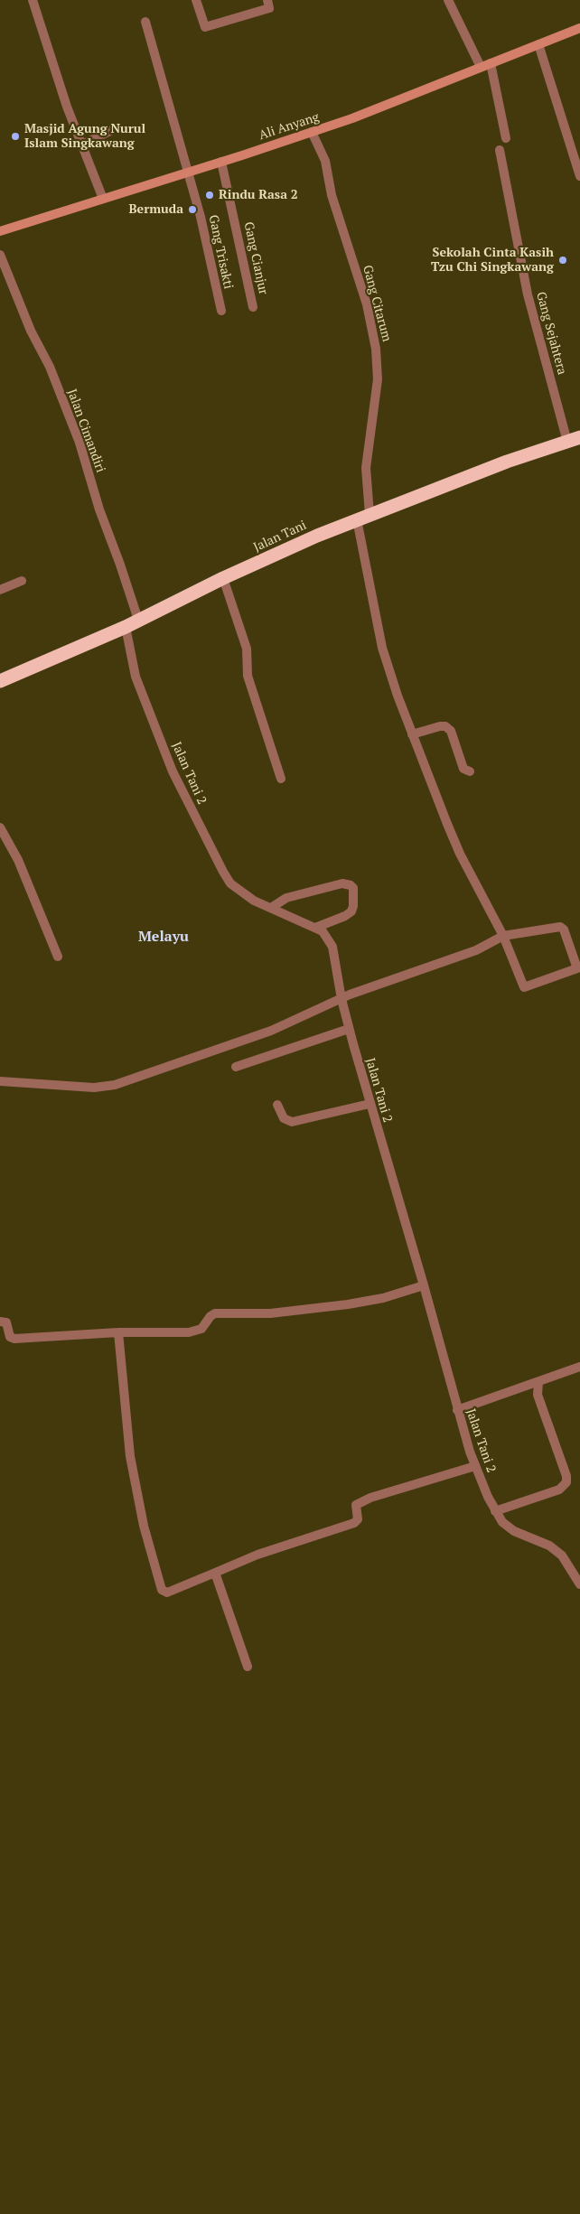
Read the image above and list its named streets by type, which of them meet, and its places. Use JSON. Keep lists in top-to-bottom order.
{
  "streets": {
    "highway": ["Jalan Tani"],
    "street": [
      "Ali Anyang",
      "Gang Trisakti",
      "Gang Cianjur",
      "Gang Citarum",
      "Gang Sejahtera",
      "Jalan Cimandiri",
      "Jalan Tani 2"
    ]
  },
  "crossings": [
    ["Ali Anyang", "Gang Trisakti"],
    ["Ali Anyang", "Gang Cianjur"],
    ["Ali Anyang", "Gang Citarum"],
    ["Gang Citarum", "Jalan Tani"],
    ["Gang Sejahtera", "Jalan Tani"],
    ["Jalan Cimandiri", "Jalan Tani"],
    ["Jalan Tani", "Jalan Tani 2"]
  ],
  "districts": ["Melayu"],
  "places": [
    "Masjid Agung Nurul Islam Singkawang",
    "Rindu Rasa 2",
    "Bermuda",
    "Sekolah Cinta Kasih Tzu Chi Singkawang"
  ]
}
